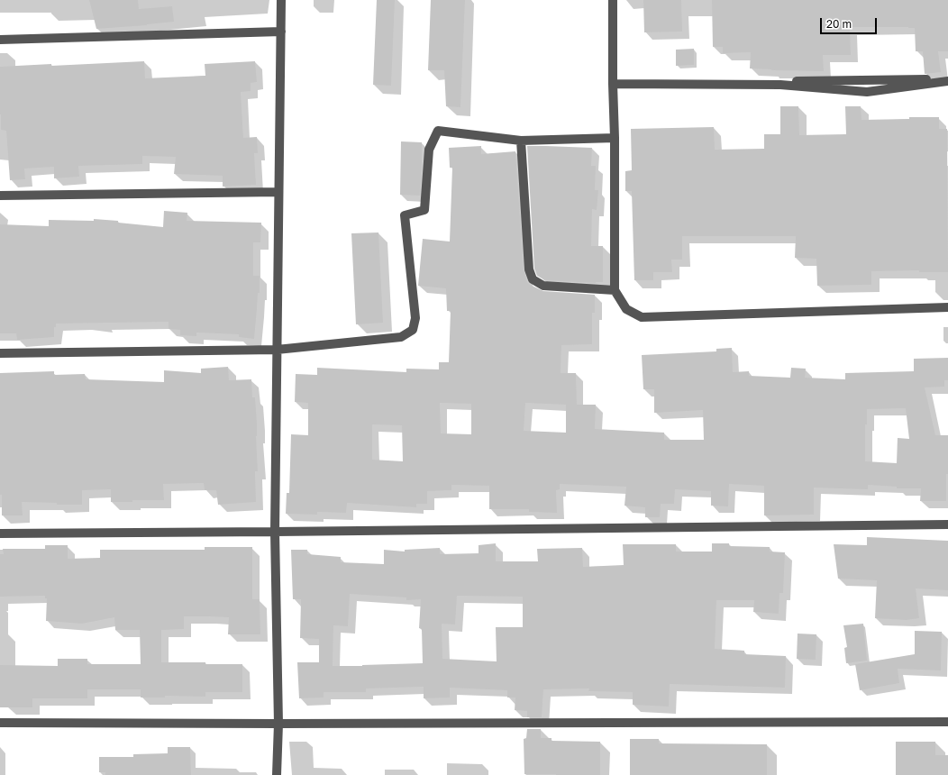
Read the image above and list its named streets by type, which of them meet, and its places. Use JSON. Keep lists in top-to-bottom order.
{
  "scale_bar": "20 m"
}
